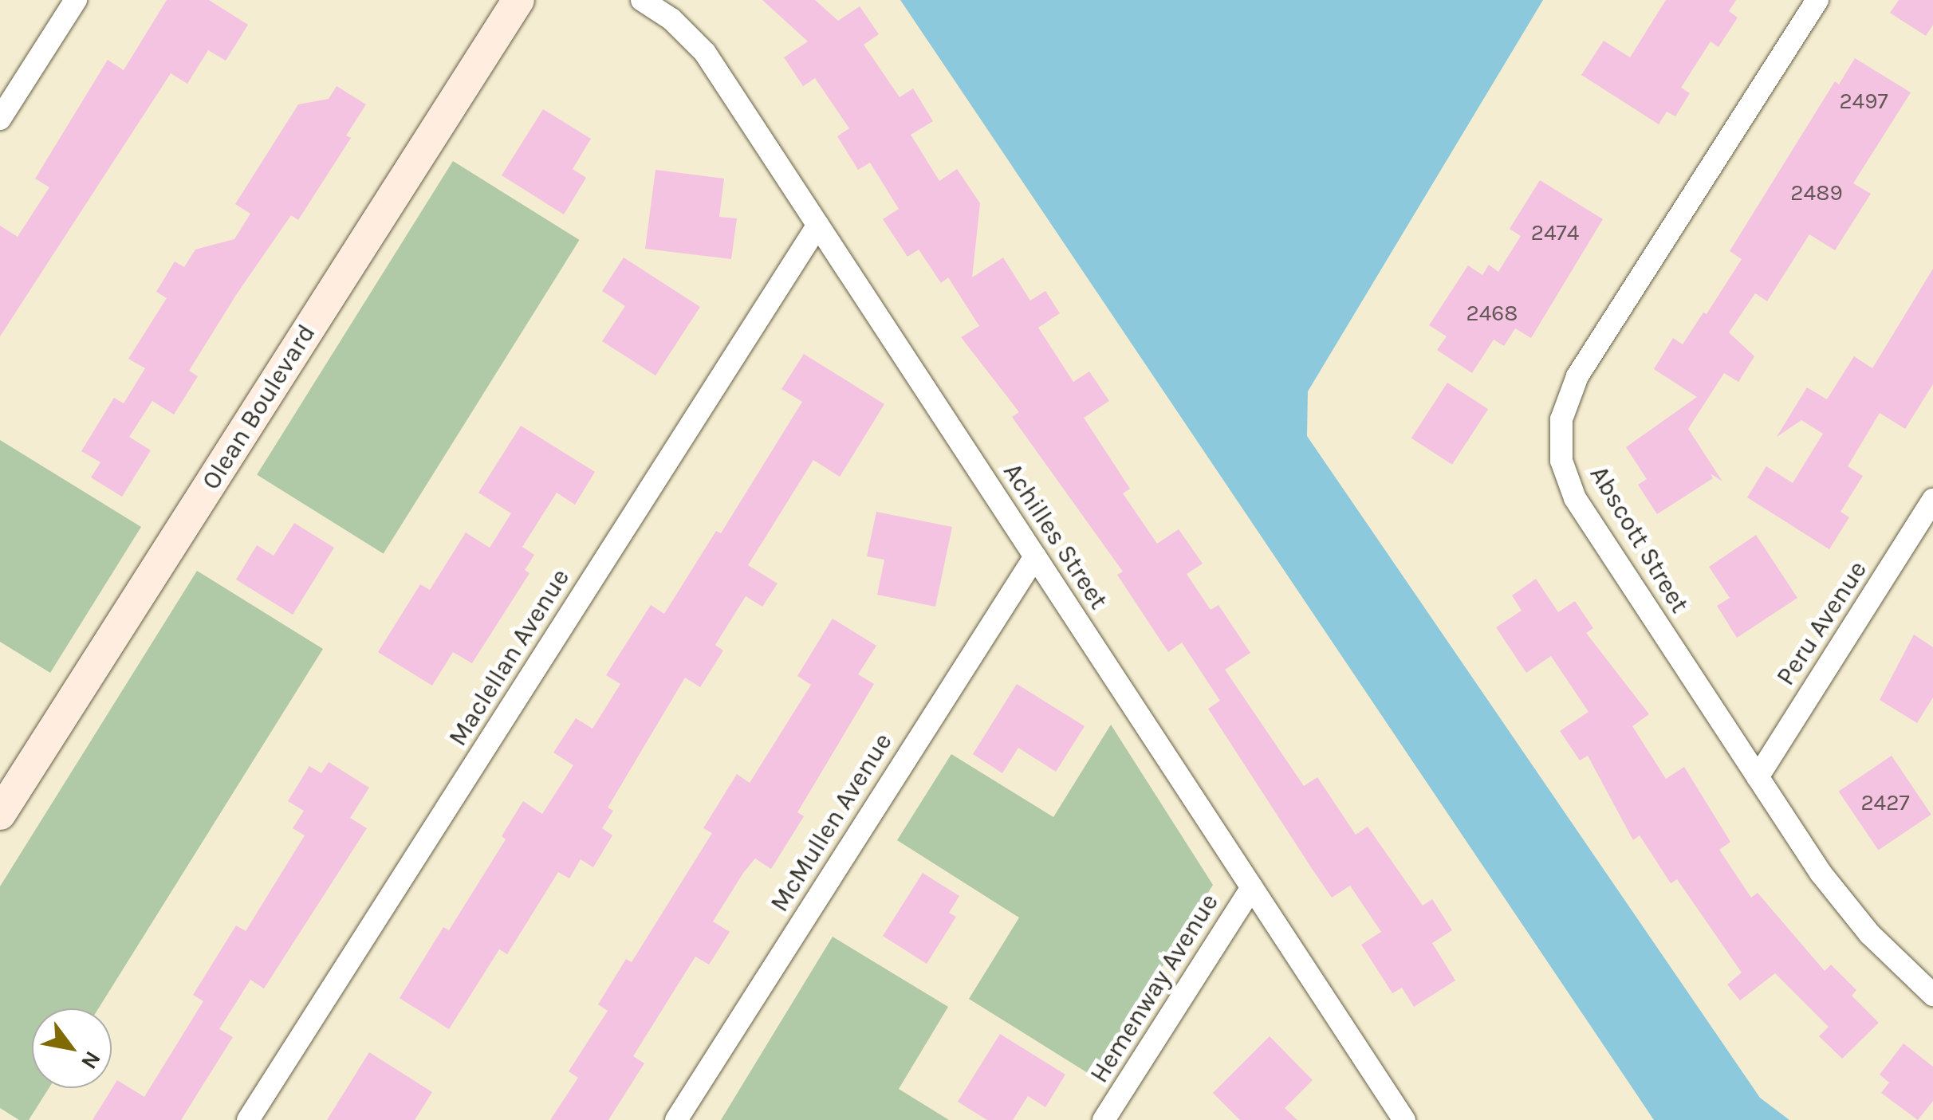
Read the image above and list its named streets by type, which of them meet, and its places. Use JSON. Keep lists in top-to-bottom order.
{
  "streets": {
    "street": [
      "Olean Boulevard",
      "Achilles Street",
      "Abscott Street",
      "Peru Avenue",
      "Maclellan Avenue",
      "McMullen Avenue",
      "Hemenway Avenue"
    ]
  },
  "crossings": [
    ["Achilles Street", "Maclellan Avenue"],
    ["Achilles Street", "McMullen Avenue"],
    ["Achilles Street", "Hemenway Avenue"],
    ["Abscott Street", "Peru Avenue"]
  ],
  "house_numbers": [
    "2497",
    "2489",
    "2474",
    "2468",
    "2427"
  ],
  "north": "bottom right"
}
